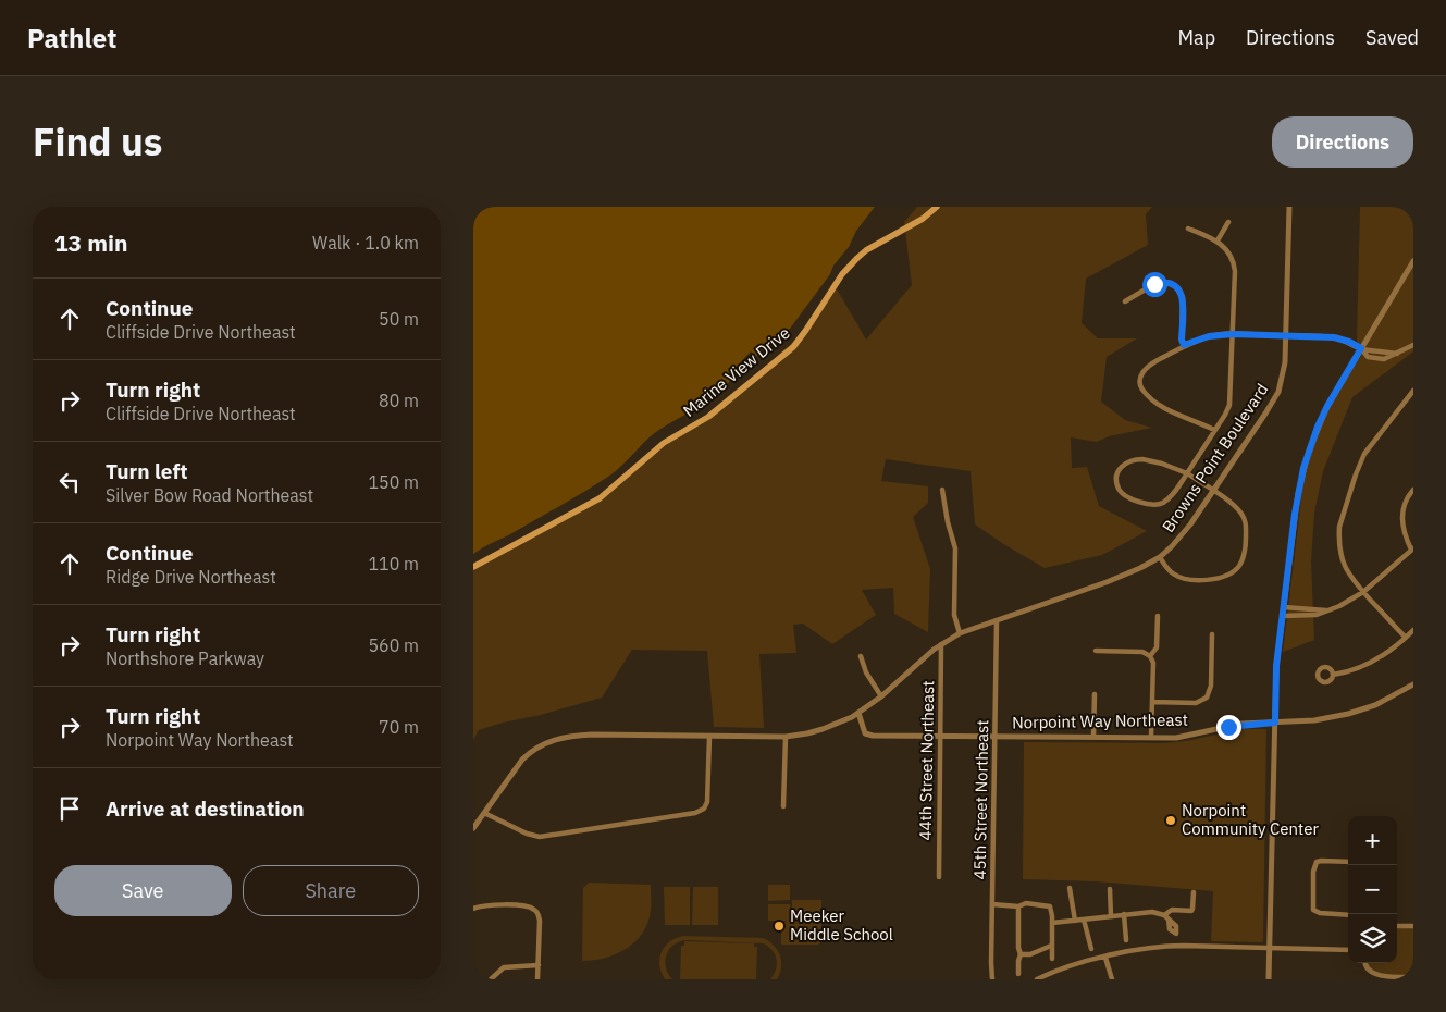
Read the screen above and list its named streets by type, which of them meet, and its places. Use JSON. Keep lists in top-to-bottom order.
{
  "streets": {
    "main road": ["Marine View Drive"],
    "street": [
      "Browns Point Boulevard",
      "Norpoint Way Northeast",
      "44th Street Northeast",
      "45th Street Northeast"
    ]
  },
  "crossings": [
    ["Browns Point Boulevard", "Norpoint Way Northeast"],
    ["Browns Point Boulevard", "44th Street Northeast"],
    ["Browns Point Boulevard", "45th Street Northeast"],
    ["Norpoint Way Northeast", "44th Street Northeast"],
    ["Norpoint Way Northeast", "45th Street Northeast"]
  ],
  "places": ["Norpoint Community Center", "Meeker Middle School"],
  "page": {
    "header": "Pathlet",
    "nav": ["Map", "Directions", "Saved"],
    "title": "Find us",
    "buttons": [
      "Directions",
      ["Save", "Share"]
    ],
    "heading": ["13 min", "Walk · 1.0 km"],
    "list": [
      ["Continue", "Cliffside Drive Northeast", "50 m"],
      ["Turn right", "Cliffside Drive Northeast", "80 m"],
      ["Turn left", "Silver Bow Road Northeast", "150 m"],
      ["Continue", "Ridge Drive Northeast", "110 m"],
      ["Turn right", "Northshore Parkway", "560 m"],
      ["Turn right", "Norpoint Way Northeast", "70 m"],
      "Arrive at destination"
    ],
    "map_buttons": ["+", "−"]
  }
}
